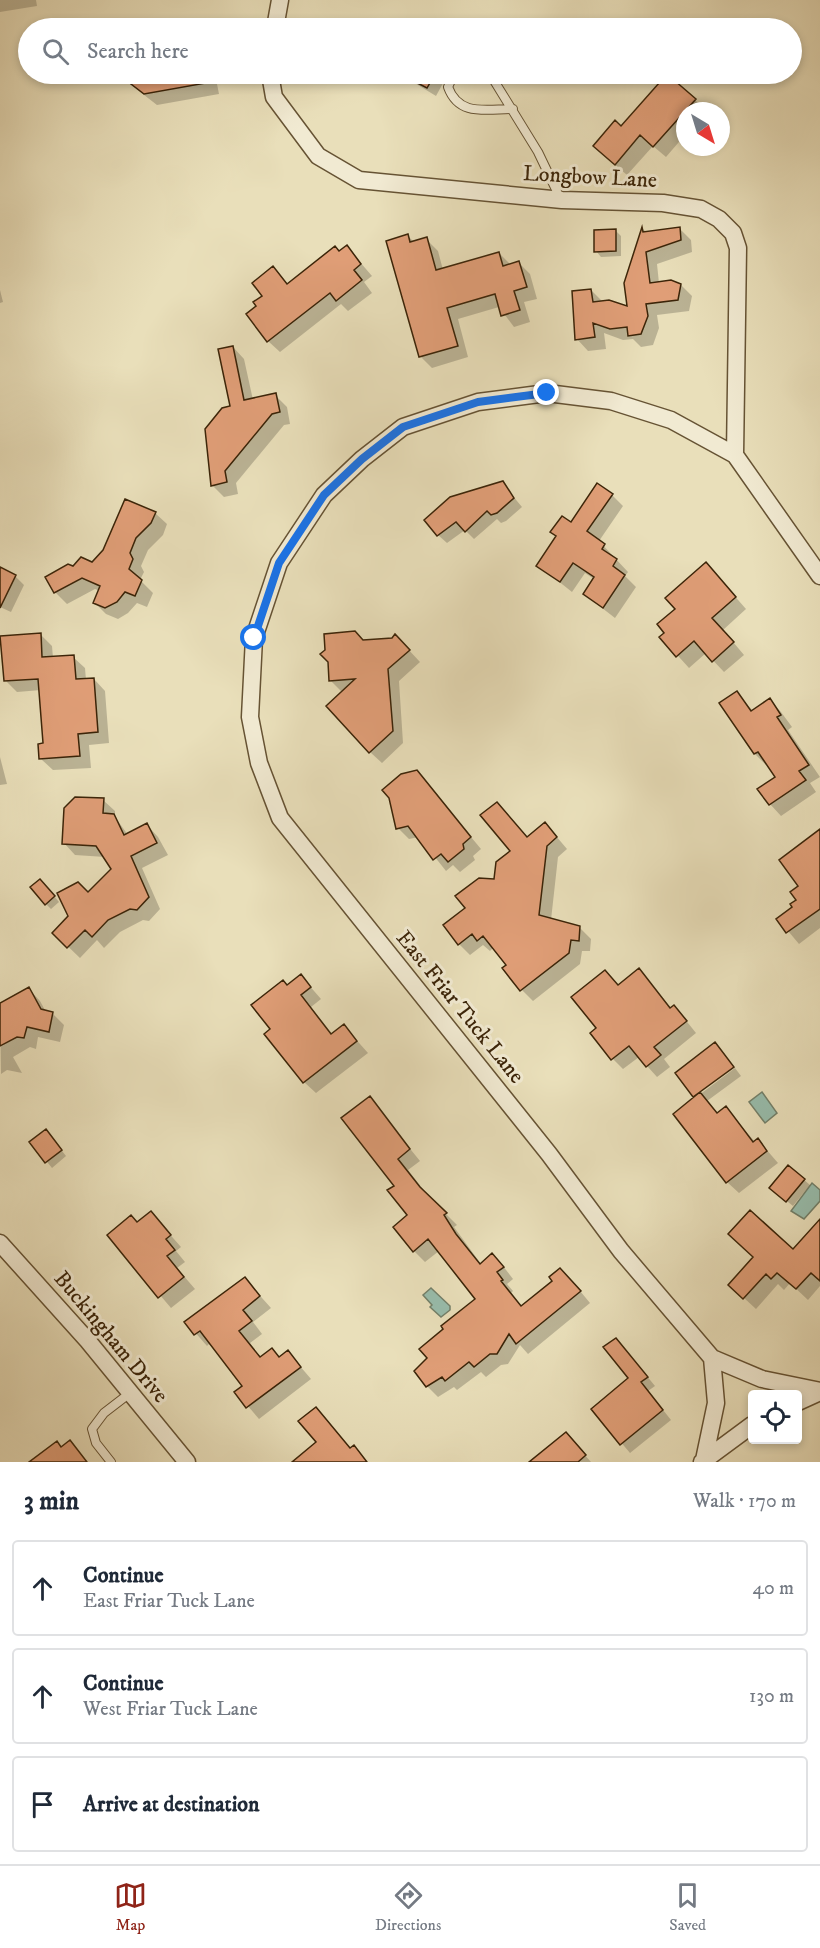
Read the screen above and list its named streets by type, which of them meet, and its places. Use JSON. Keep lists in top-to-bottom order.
{
  "streets": {
    "street": ["Longbow Lane", "East Friar Tuck Lane", "Buckingham Drive"]
  },
  "crossings": [
    ["Longbow Lane", "East Friar Tuck Lane"]
  ],
  "north": "bottom right",
  "page": {
    "search": "Search here",
    "heading": ["3 min", "Walk · 170 m"],
    "list": [
      ["Continue", "East Friar Tuck Lane", "40 m"],
      ["Continue", "West Friar Tuck Lane", "130 m"],
      "Arrive at destination"
    ],
    "nav": ["Map", "Directions", "Saved"]
  }
}
